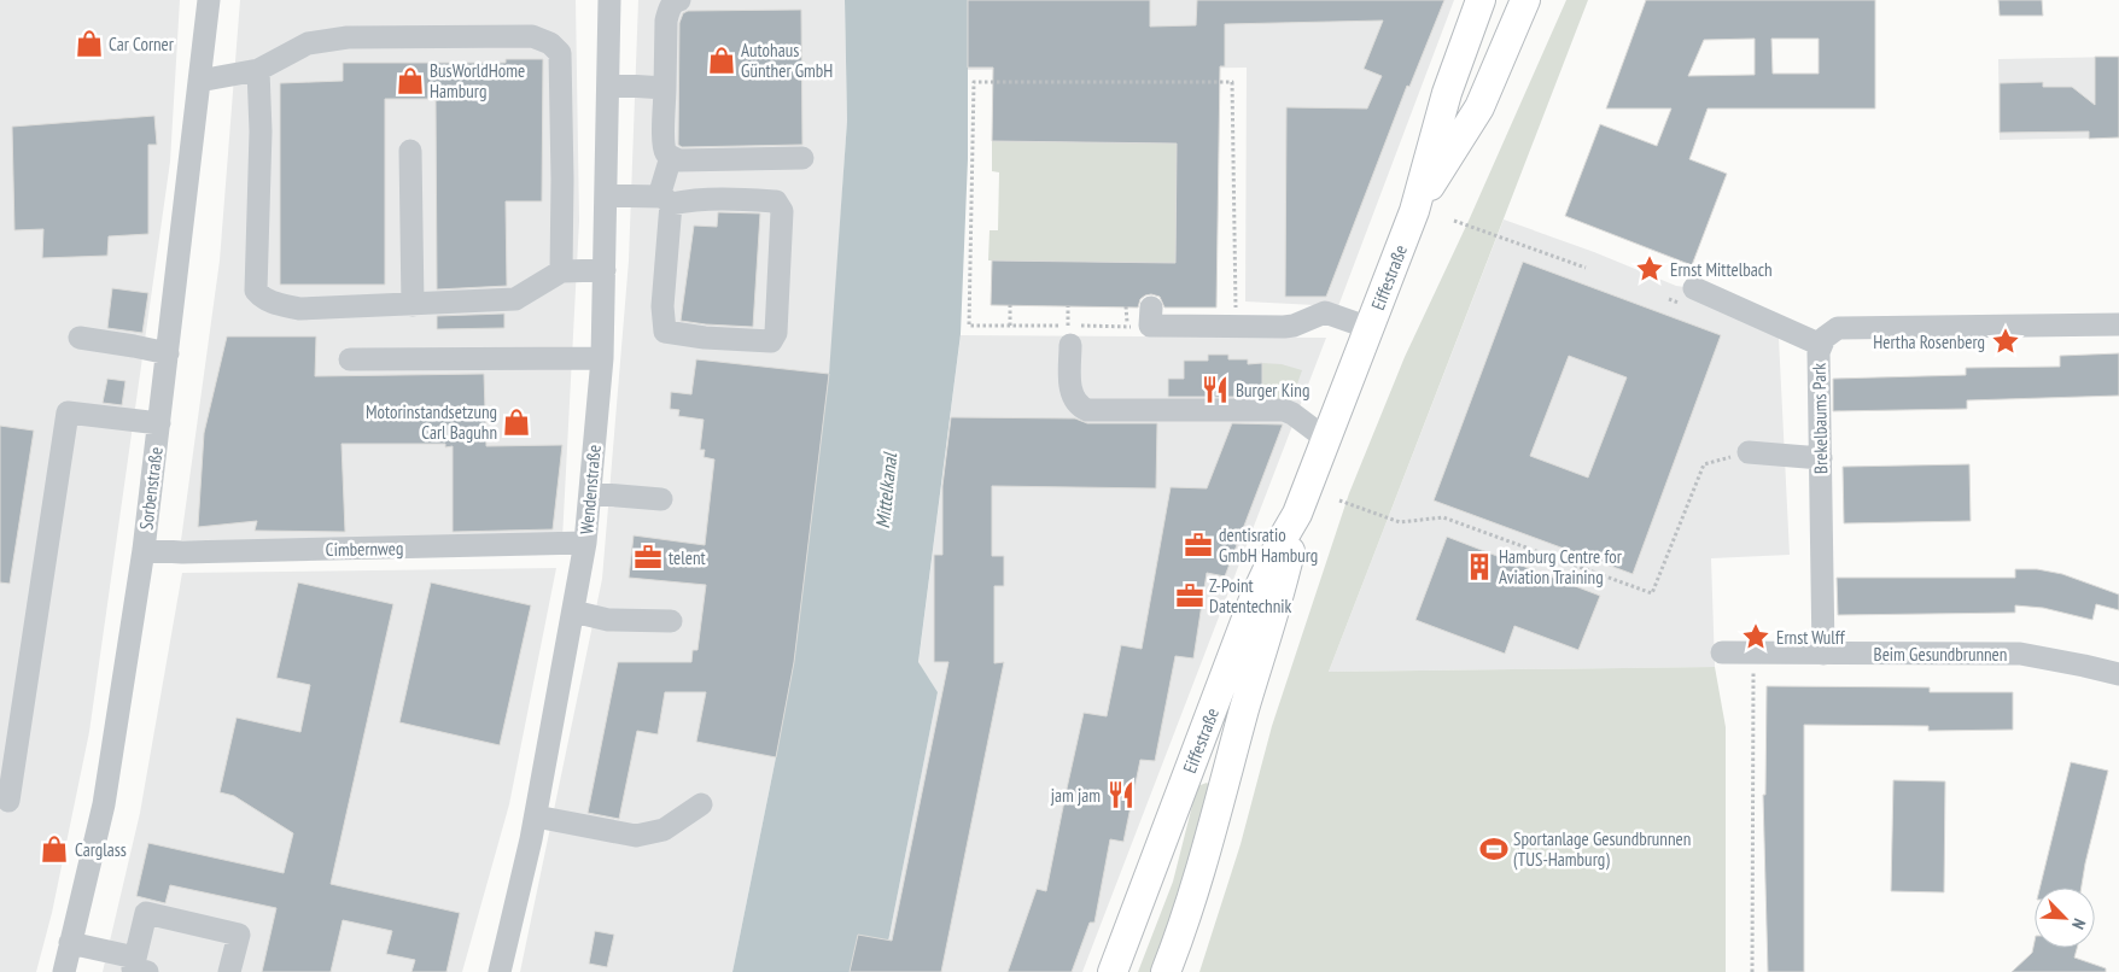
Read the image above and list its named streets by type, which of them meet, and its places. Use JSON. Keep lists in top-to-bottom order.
{
  "streets": {
    "main road": ["Eiffestraße"],
    "street": [
      "Brekelbaums Park",
      "Sorbenstraße",
      "Wendenstraße",
      "Cimbernweg",
      "Beim Gesundbrunnen"
    ]
  },
  "crossings": [
    ["Brekelbaums Park", "Beim Gesundbrunnen"],
    ["Sorbenstraße", "Cimbernweg"],
    ["Wendenstraße", "Cimbernweg"]
  ],
  "water": ["Mittelkanal"],
  "places": {
    "shop": [
      "Car Corner",
      "Autohaus Günther GmbH",
      "BusWorldHome Hamburg",
      "Motorinstandsetzung Carl Baguhn",
      "Carglass"
    ],
    "place": ["Ernst Mittelbach", "Hertha Rosenberg", "Ernst Wulff"],
    "restaurant": ["Burger King", "jam jam"],
    "office": ["dentisratio GmbH Hamburg", "telent", "Z-Point Datentechnik"],
    "building": ["Hamburg Centre for Aviation Training"],
    "sports": ["Sportanlage Gesundbrunnen (TUS-Hamburg)"]
  },
  "north": "bottom right"
}
